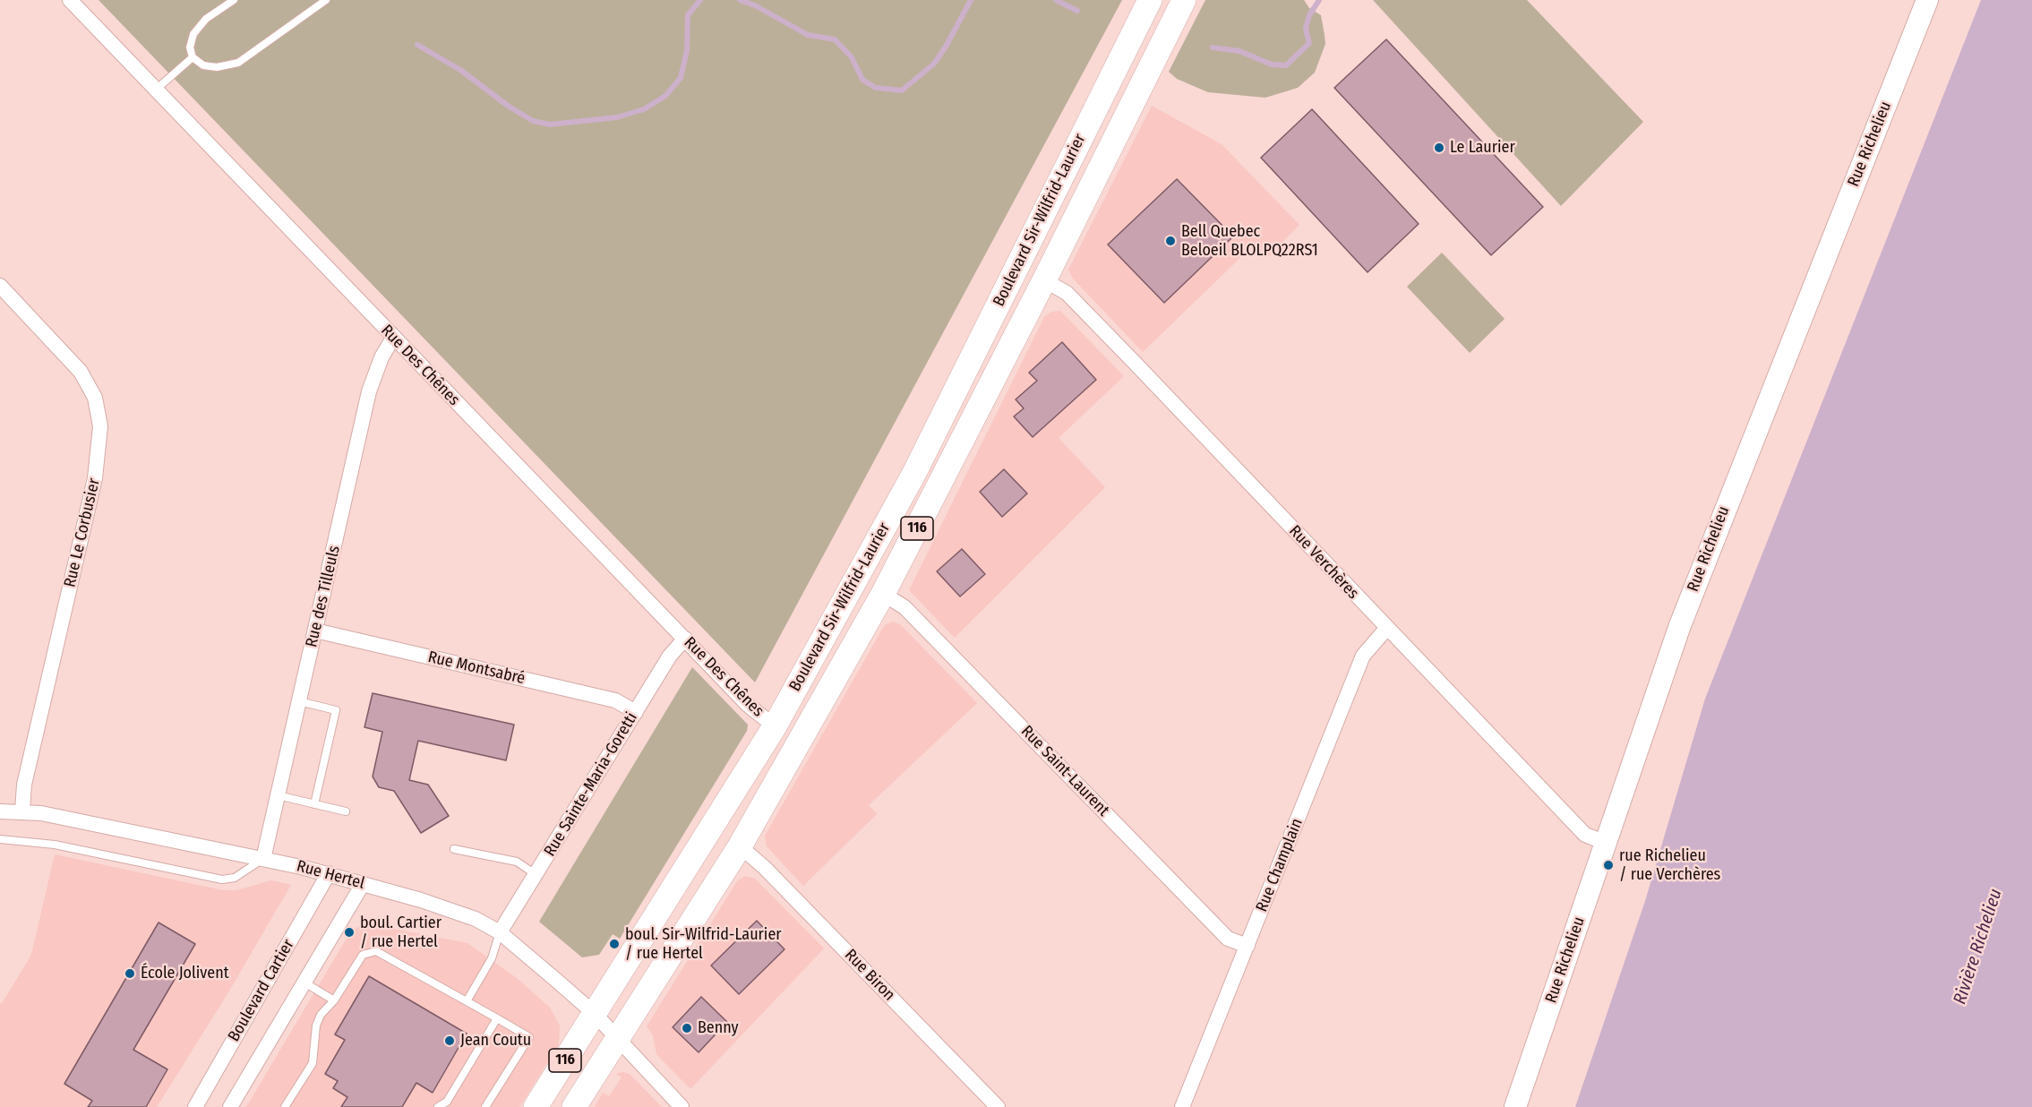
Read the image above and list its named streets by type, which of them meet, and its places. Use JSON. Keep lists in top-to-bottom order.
{
  "streets": {
    "main road": ["Rue Richelieu", "Boulevard Sir-Wilfrid-Laurier", "116"],
    "street": [
      "Rue Des Chênes",
      "Rue Le Corbusier",
      "Rue Verchères",
      "Rue des Tilleuls",
      "Rue Montsabré",
      "Rue Saint-Laurent",
      "Rue Sainte-Maria-Goretti",
      "Rue Champlain",
      "Rue Hertel",
      "Rue Biron",
      "Boulevard Cartier"
    ]
  },
  "crossings": [
    ["Rue Richelieu", "Rue Verchères"],
    ["Boulevard Sir-Wilfrid-Laurier", "Rue Des Chênes"],
    ["Boulevard Sir-Wilfrid-Laurier", "Rue Verchères"],
    ["Boulevard Sir-Wilfrid-Laurier", "Rue Saint-Laurent"],
    ["Boulevard Sir-Wilfrid-Laurier", "Rue Hertel"],
    ["Boulevard Sir-Wilfrid-Laurier", "Rue Biron"],
    ["Rue Des Chênes", "Rue des Tilleuls"],
    ["Rue Des Chênes", "Rue Sainte-Maria-Goretti"],
    ["Rue Le Corbusier", "Rue Hertel"],
    ["Rue Verchères", "Rue Champlain"],
    ["Rue des Tilleuls", "Rue Montsabré"],
    ["Rue des Tilleuls", "Rue Hertel"],
    ["Rue Montsabré", "Rue Sainte-Maria-Goretti"],
    ["Rue Saint-Laurent", "Rue Champlain"],
    ["Rue Sainte-Maria-Goretti", "Rue Hertel"],
    ["Rue Hertel", "Boulevard Cartier"]
  ],
  "water": ["Rivière Richelieu"],
  "places": [
    "Le Laurier",
    "Bell Quebec Beloeil BLOLPQ22RS1",
    "rue Richelieu / rue Verchères",
    "boul. Cartier / rue Hertel",
    "boul. Sir-Wilfrid-Laurier / rue Hertel",
    "École Jolivent",
    "Benny",
    "Jean Coutu"
  ]
}
